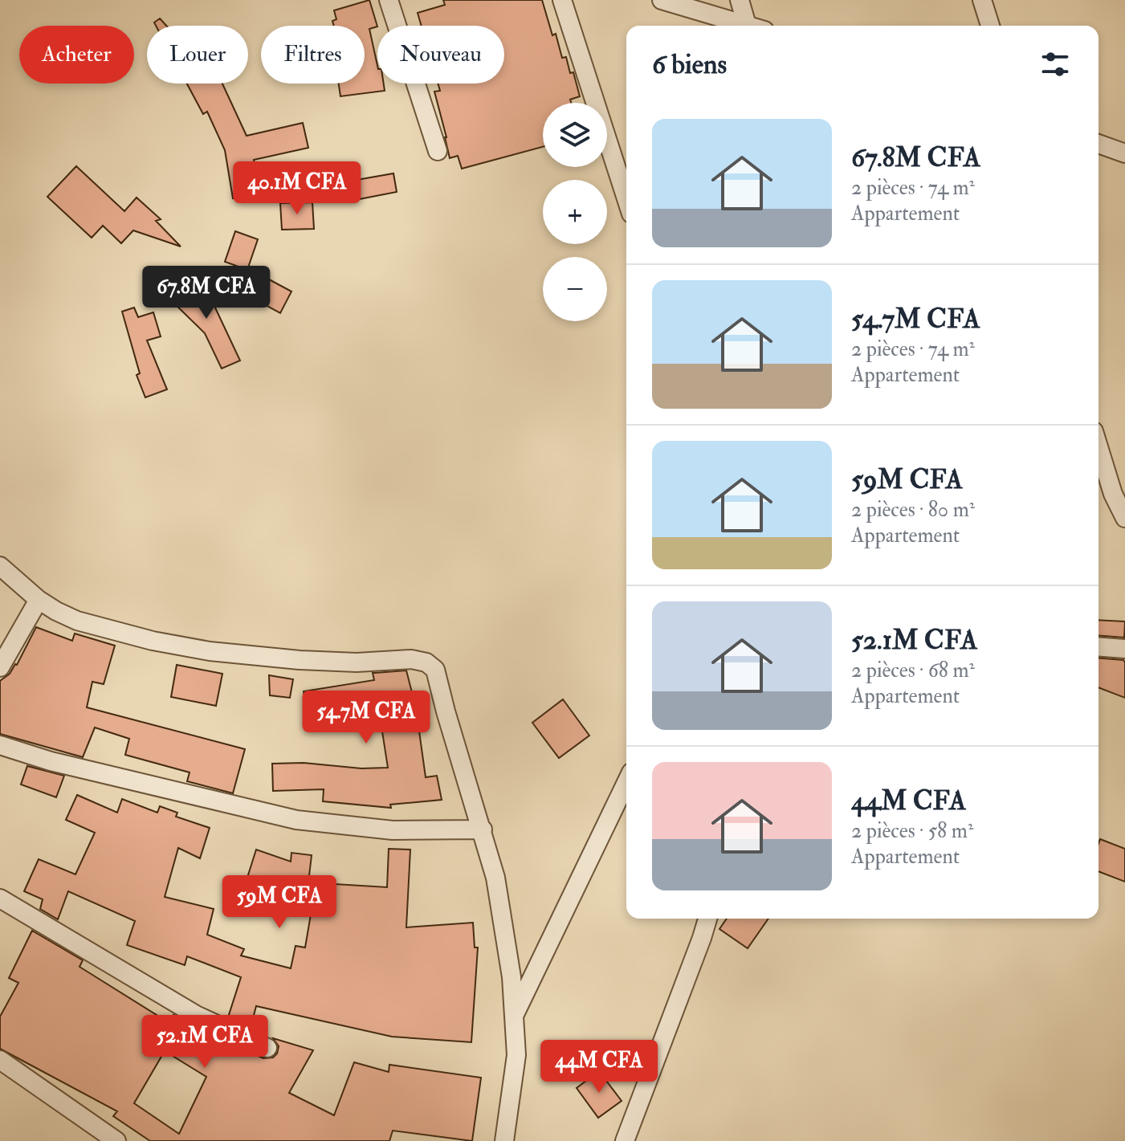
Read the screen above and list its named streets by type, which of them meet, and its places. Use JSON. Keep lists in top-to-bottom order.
{
  "page": {
    "chip": [
      "Acheter",
      "Louer",
      "Filtres",
      "Nouveau"
    ],
    "heading": "6 biens",
    "map_buttons": ["+", "−"],
    "list": [
      {
        "name": "67.8M CFA",
        "note": "2 pièces · 74 m² · Appartement"
      },
      {
        "name": "54.7M CFA",
        "note": "2 pièces · 74 m² · Appartement"
      },
      {
        "name": "59M CFA",
        "note": "2 pièces · 80 m² · Appartement"
      },
      {
        "name": "52.1M CFA",
        "note": "2 pièces · 68 m² · Appartement"
      },
      {
        "name": "44M CFA",
        "note": "2 pièces · 58 m² · Appartement"
      }
    ],
    "price": [
      "40.1M CFA",
      "67.8M CFA",
      "54.7M CFA",
      "59M CFA",
      "52.1M CFA",
      "44M CFA"
    ]
  }
}
